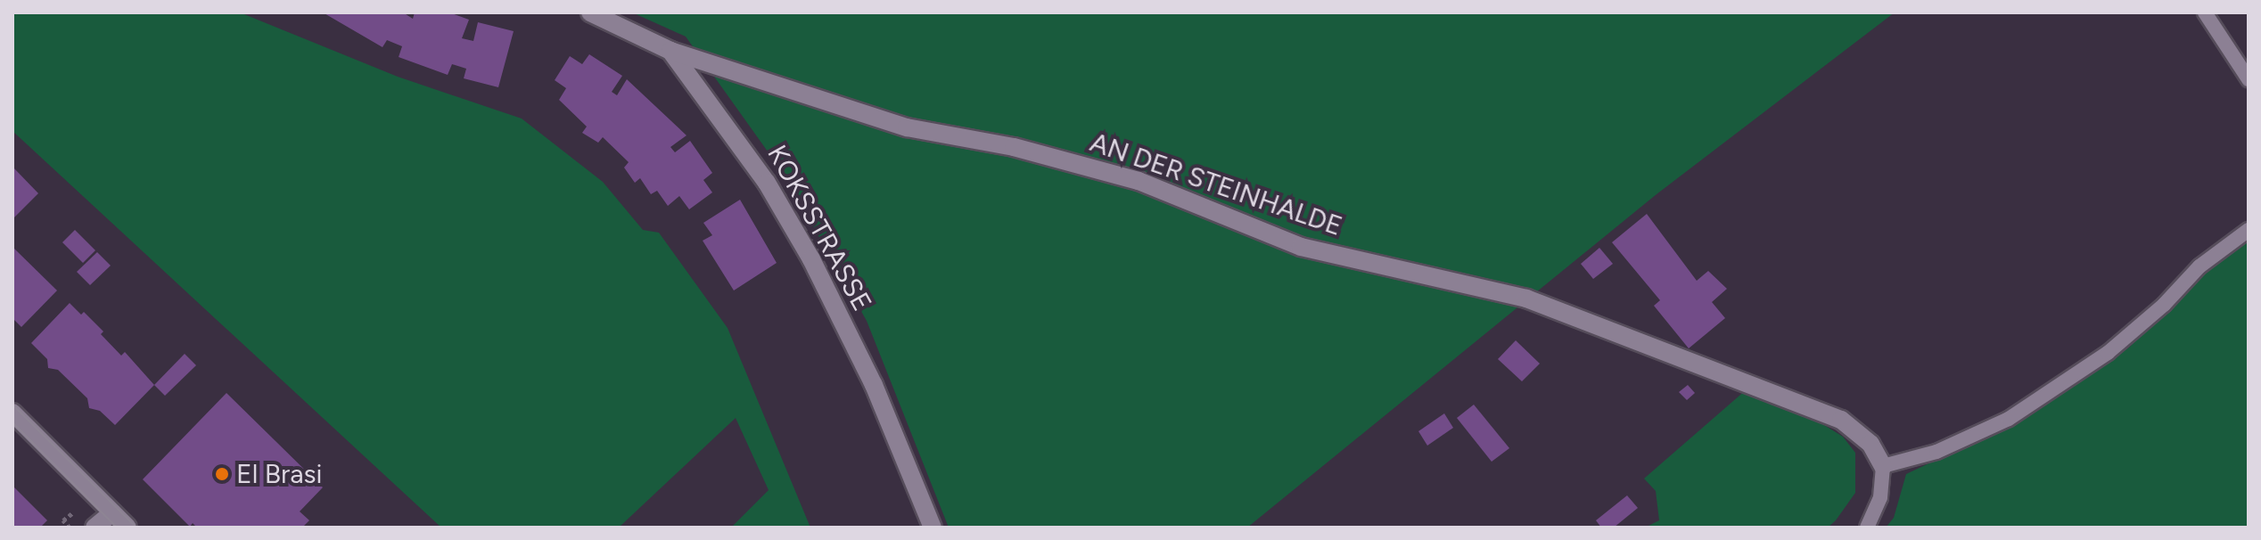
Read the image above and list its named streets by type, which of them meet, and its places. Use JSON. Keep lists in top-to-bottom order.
{
  "streets": {
    "street": ["AN DER STEINHALDE", "KOKSSTRASSE"]
  },
  "crossings": [
    ["AN DER STEINHALDE", "KOKSSTRASSE"]
  ],
  "places": ["El Brasi"]
}
